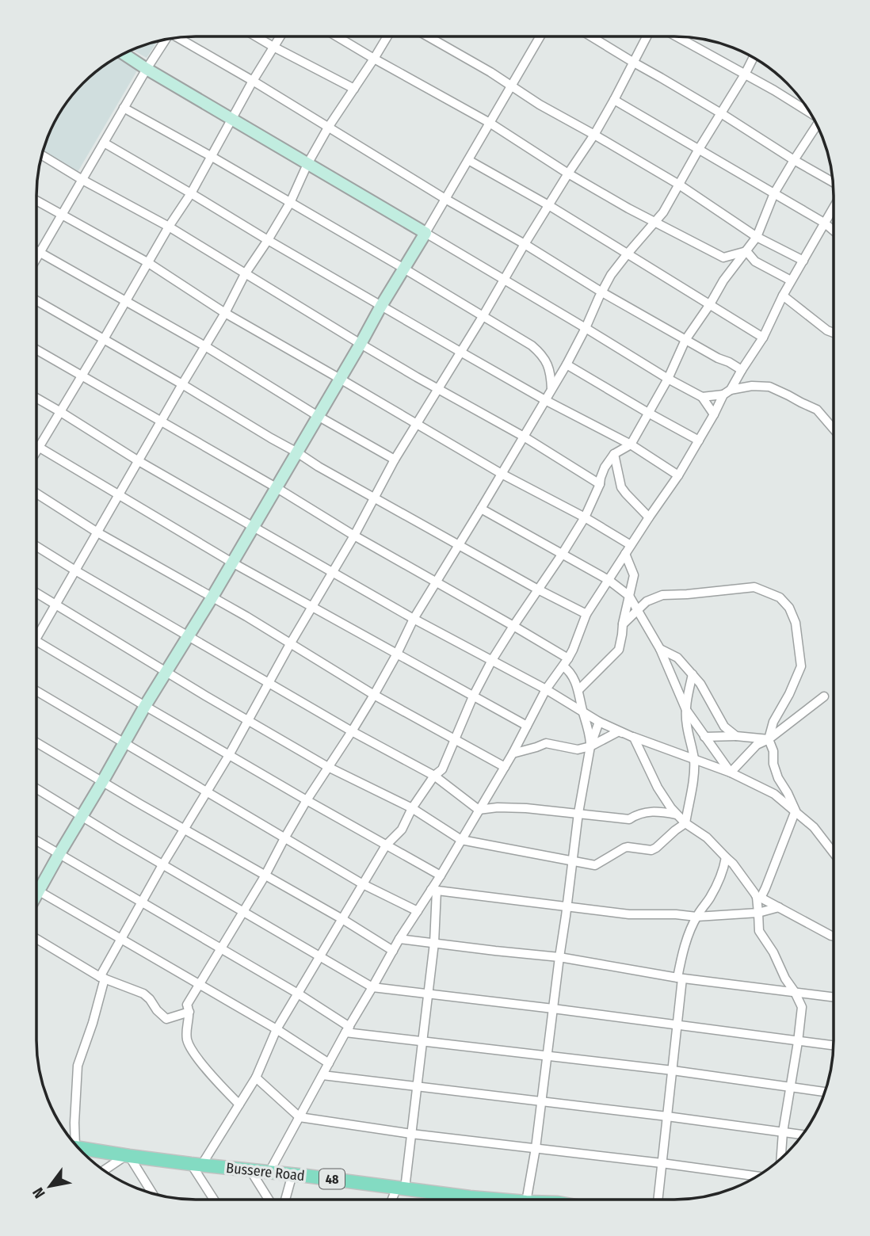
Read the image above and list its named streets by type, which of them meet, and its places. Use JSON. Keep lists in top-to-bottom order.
{
  "streets": {
    "main road": ["Bussere Road", "48"]
  },
  "north": "bottom left"
}
